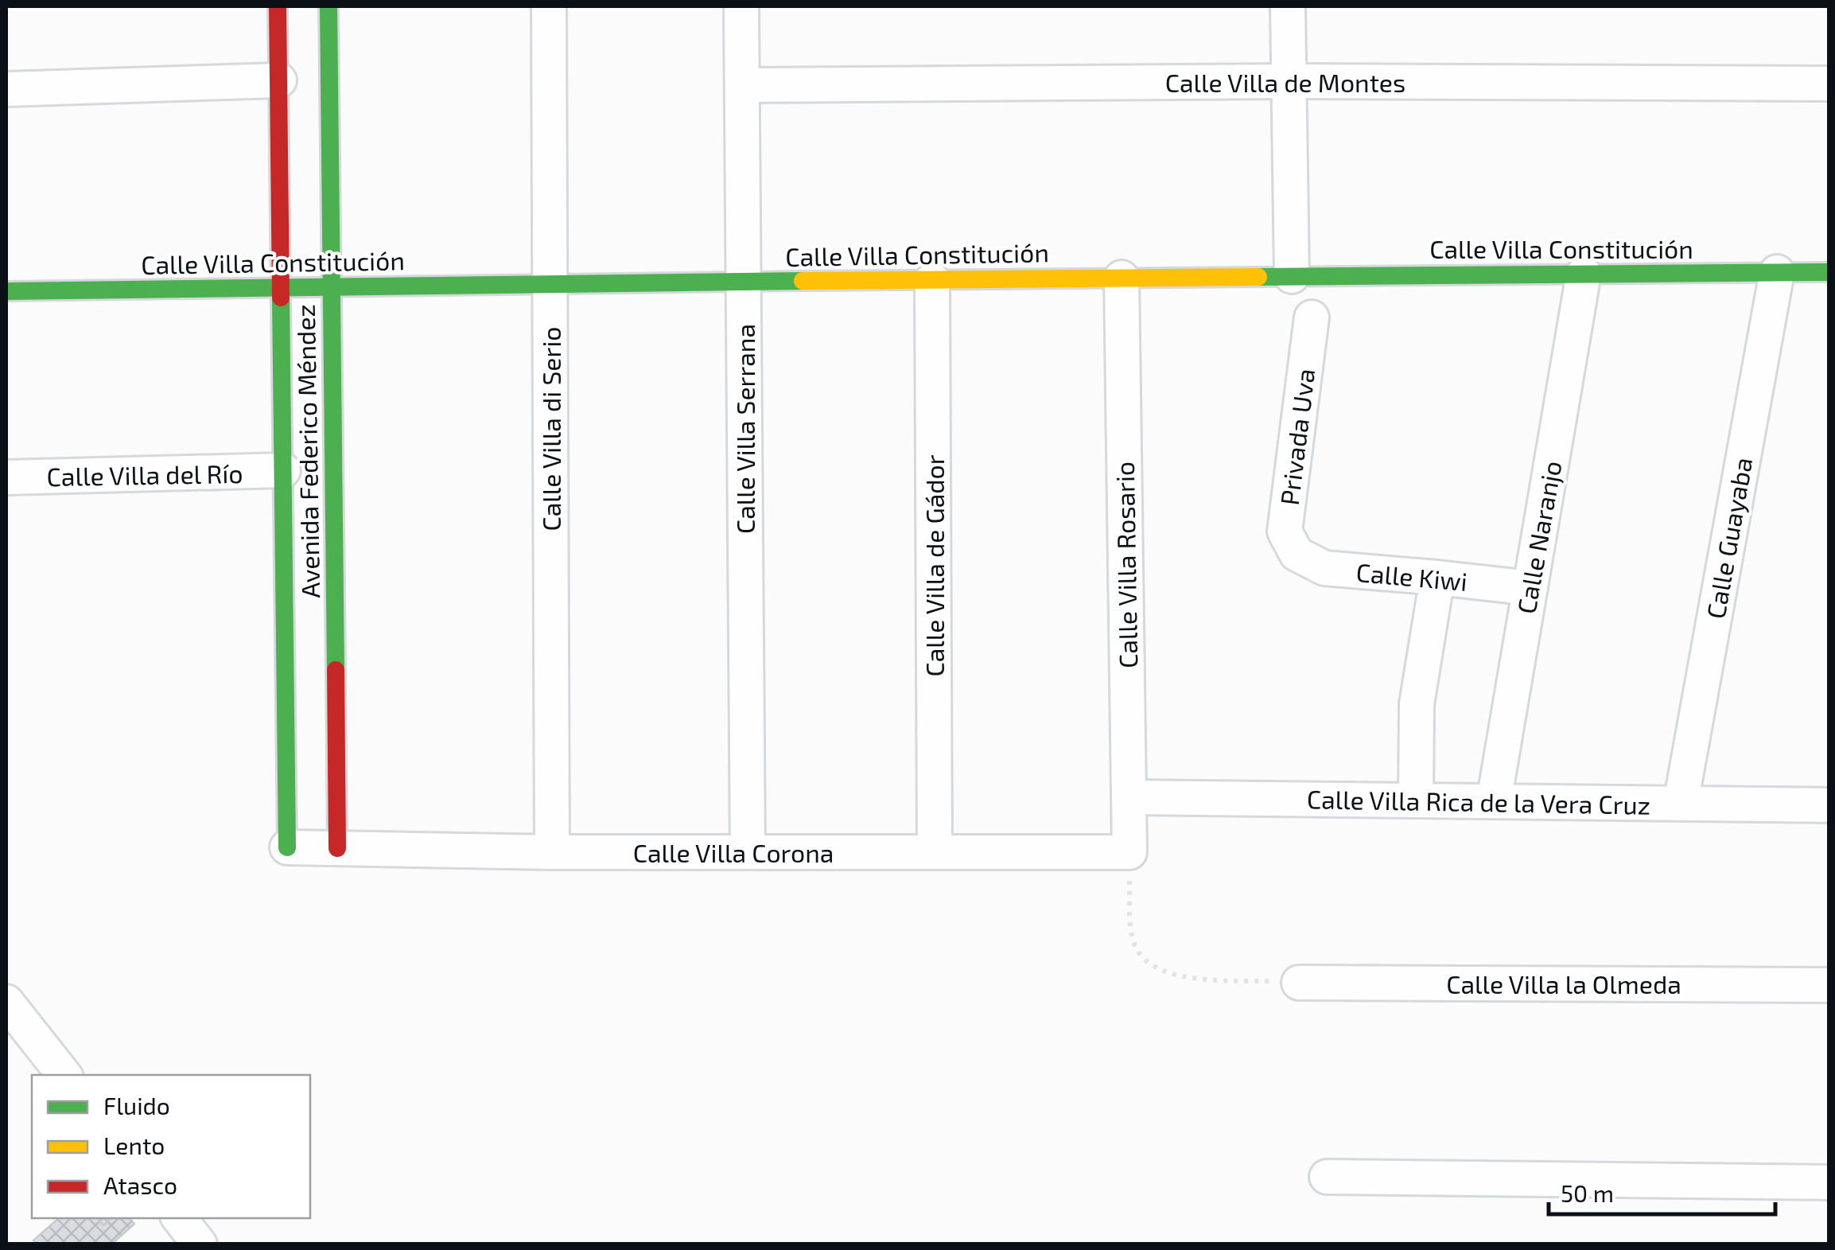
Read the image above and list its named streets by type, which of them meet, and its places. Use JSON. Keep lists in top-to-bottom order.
{
  "streets": {
    "street": [
      "Calle Villa de Montes",
      "Calle Villa Constitución",
      "Calle Villa di Serio",
      "Calle Villa Serrana",
      "Privada Uva",
      "Avenida Federico Méndez",
      "Calle Villa del Río",
      "Calle Naranjo",
      "Calle Guayaba",
      "Calle Villa Rosario",
      "Calle Villa de Gádor",
      "Calle Kiwi",
      "Calle Villa Rica de la Vera Cruz",
      "Calle Villa Corona",
      "Calle Villa la Olmeda"
    ]
  },
  "crossings": [
    ["Calle Villa de Montes", "Calle Villa Serrana"],
    ["Calle Villa Constitución", "Calle Villa di Serio"],
    ["Calle Villa Constitución", "Calle Villa Serrana"],
    ["Calle Villa Constitución", "Avenida Federico Méndez"],
    ["Calle Villa Constitución", "Calle Naranjo"],
    ["Calle Villa Constitución", "Calle Guayaba"],
    ["Calle Villa Constitución", "Calle Villa Rosario"],
    ["Calle Villa Constitución", "Calle Villa de Gádor"],
    ["Calle Villa di Serio", "Calle Villa Corona"],
    ["Calle Villa Serrana", "Calle Villa Corona"],
    ["Privada Uva", "Calle Kiwi"],
    ["Avenida Federico Méndez", "Calle Villa del Río"],
    ["Avenida Federico Méndez", "Calle Villa Corona"],
    ["Calle Naranjo", "Calle Kiwi"],
    ["Calle Naranjo", "Calle Villa Rica de la Vera Cruz"],
    ["Calle Guayaba", "Calle Villa Rica de la Vera Cruz"],
    ["Calle Villa Rosario", "Calle Villa Rica de la Vera Cruz"],
    ["Calle Villa Rosario", "Calle Villa Corona"],
    ["Calle Villa de Gádor", "Calle Villa Corona"]
  ],
  "legend": ["Fluido", "Lento", "Atasco"],
  "scale_bar": "50 m"
}
